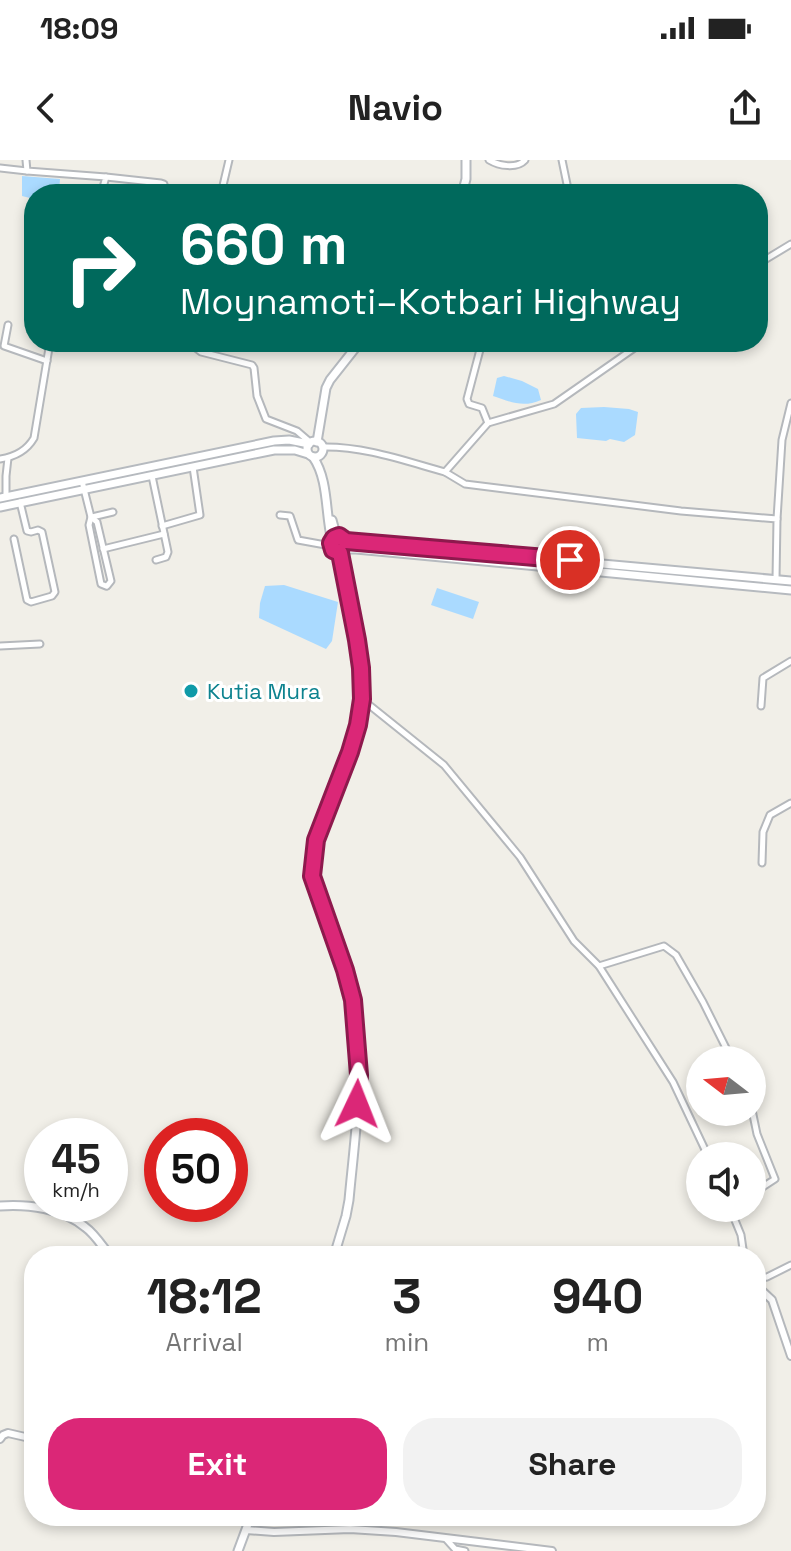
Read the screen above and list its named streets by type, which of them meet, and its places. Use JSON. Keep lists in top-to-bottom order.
{
  "places": ["Kutia Mura"],
  "north": "left",
  "page": {
    "status": "18:09",
    "header": "Navio",
    "turn": ["660 m", "Moynamoti–Kotbari Highway"],
    "speed": "45 km/h",
    "limit": "50",
    "eta": [
      "18:12",
      "Arrival",
      "3",
      "min",
      "940",
      "m"
    ],
    "buttons": ["Exit", "Share"]
  }
}
